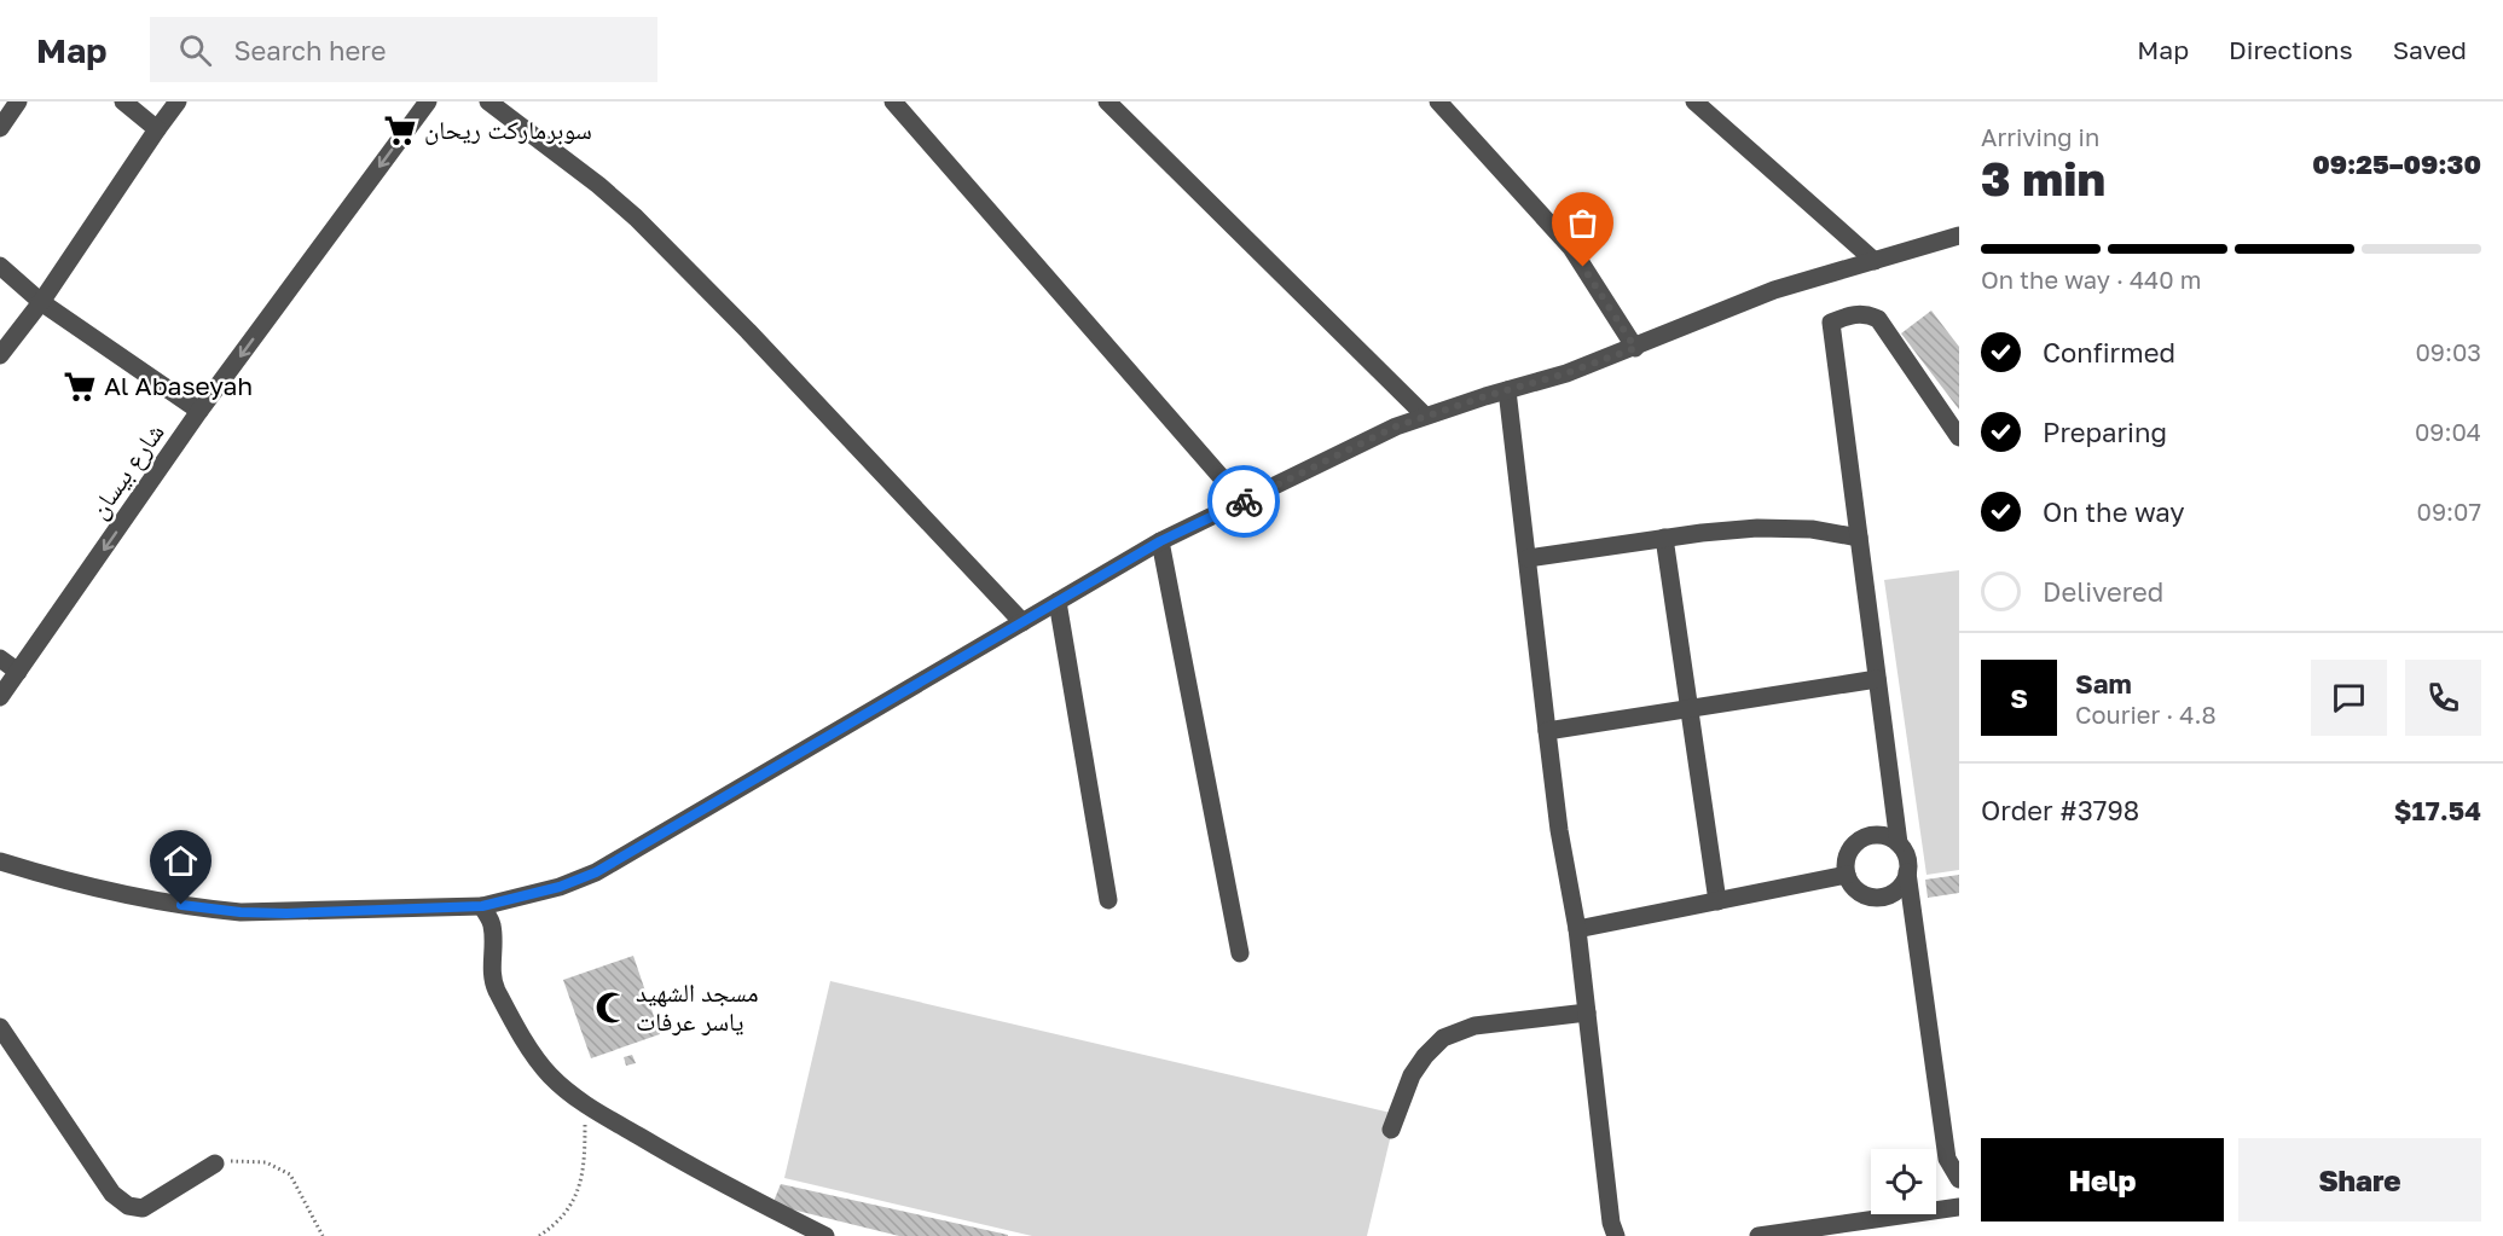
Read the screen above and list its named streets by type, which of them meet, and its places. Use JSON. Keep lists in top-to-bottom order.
{
  "streets": {
    "street": ["شارع بيسان"]
  },
  "one_way": ["شارع بيسان"],
  "places": {
    "supermarket": ["سوبرماركت ريحان", "Al Abaseyah"],
    "mosque": ["مسجد الشهيد ياسر عرفات"]
  },
  "page": {
    "header": "Map",
    "search": "Search here",
    "nav": ["Map", "Directions", "Saved"],
    "heading": ["3 min", "Arriving in", "09:25–09:30"],
    "panel": [
      "Sam",
      "Courier · 4.8",
      "Order #3798",
      "$17.54"
    ],
    "bar": "On the way · 440 m",
    "list": [
      ["Confirmed", "09:03"],
      ["Preparing", "09:04"],
      ["On the way", "09:07"],
      "Delivered"
    ],
    "round": "S",
    "buttons": ["Help", "Share"]
  }
}
